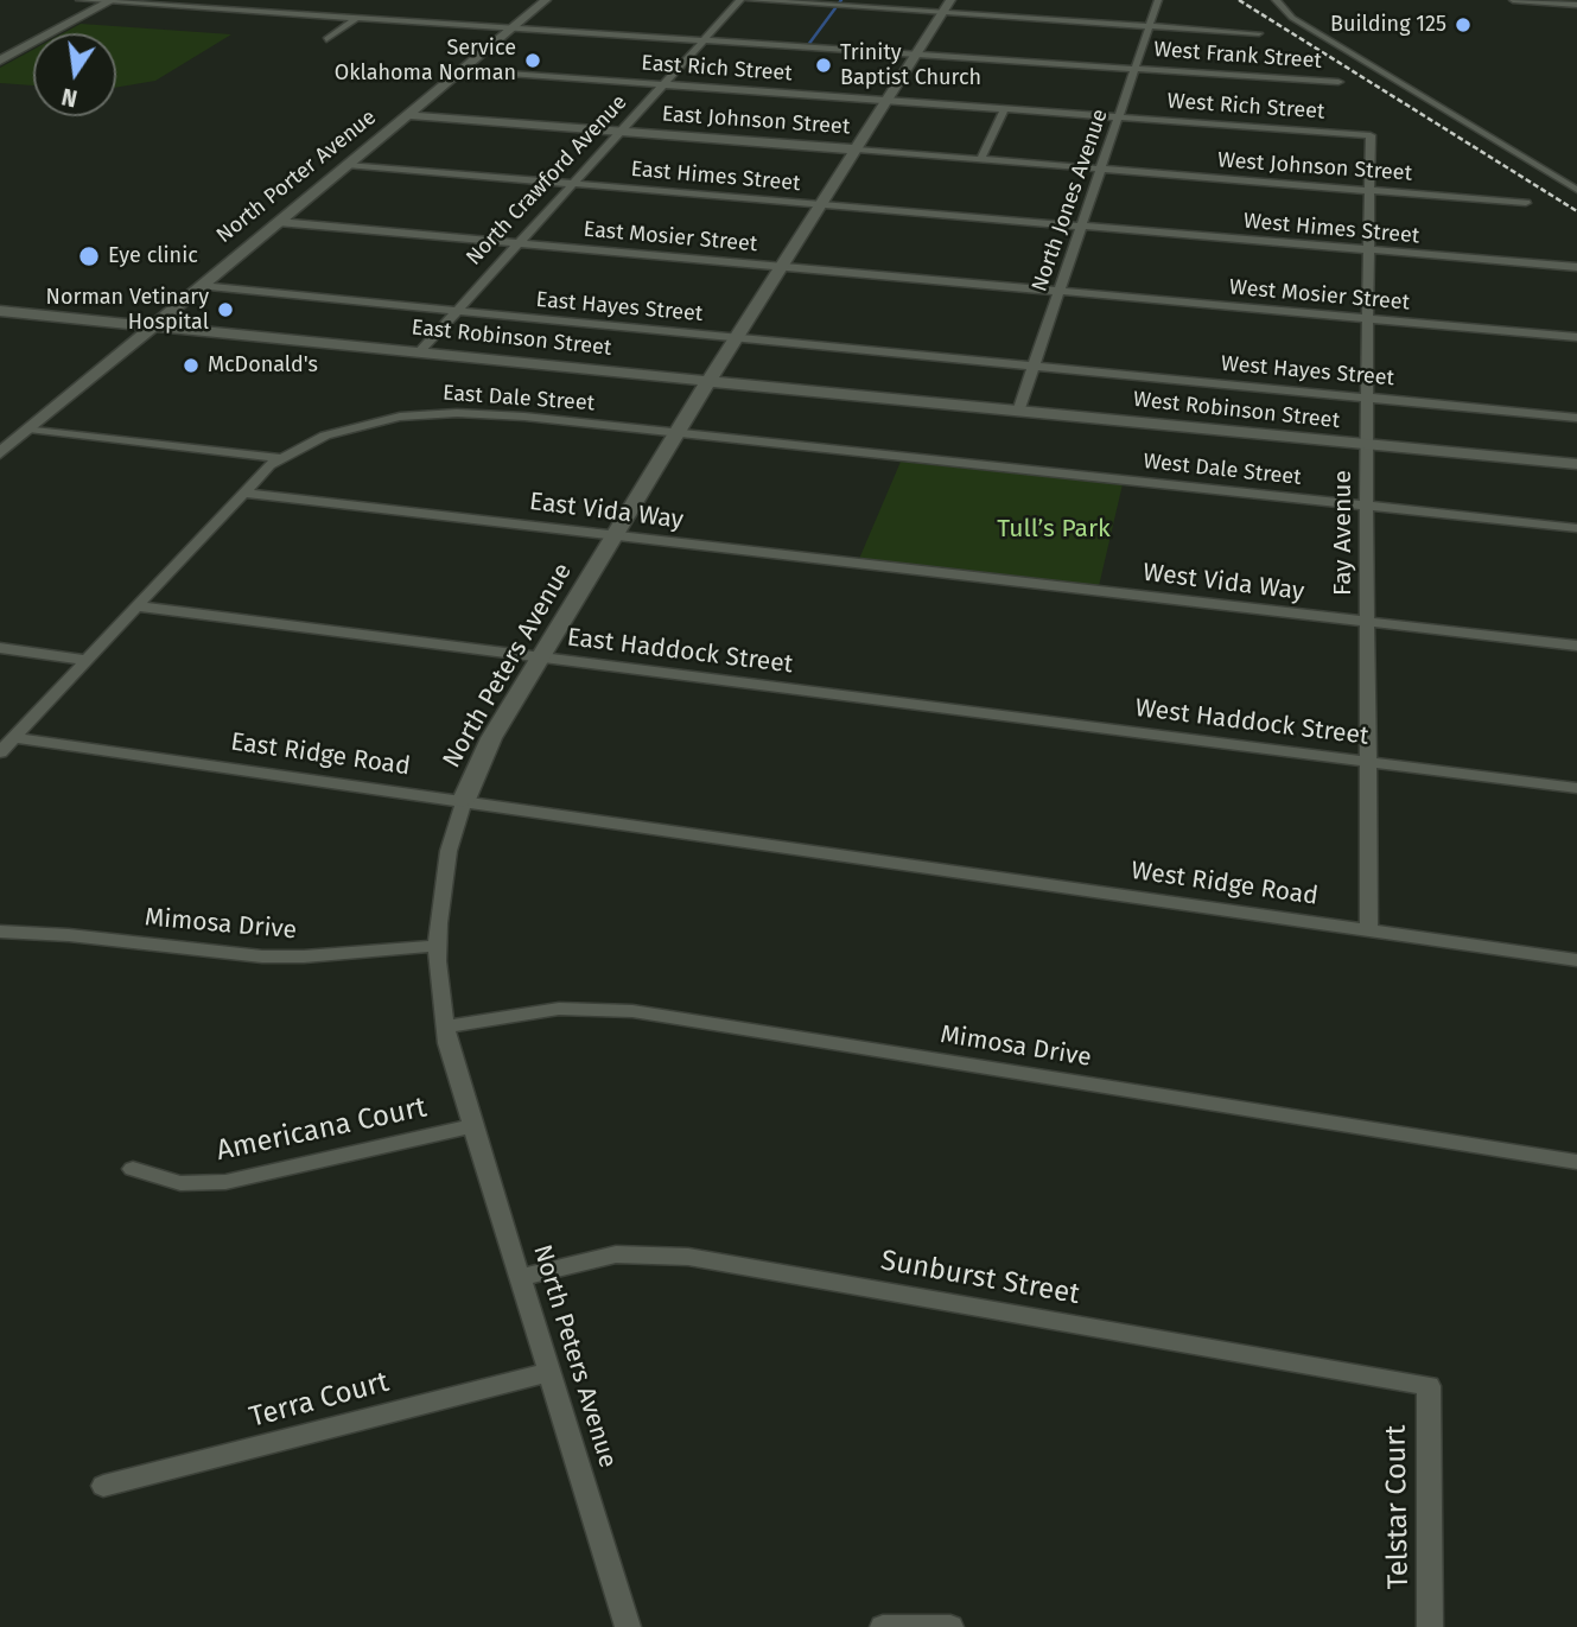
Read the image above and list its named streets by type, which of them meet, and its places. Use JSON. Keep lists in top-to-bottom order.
{
  "streets": {
    "main road": [
      "East Johnson Street",
      "North Porter Avenue",
      "East Robinson Street",
      "West Robinson Street",
      "North Peters Avenue"
    ],
    "street": [
      "West Frank Street",
      "East Rich Street",
      "West Rich Street",
      "West Johnson Street",
      "East Himes Street",
      "North Crawford Avenue",
      "North Jones Avenue",
      "West Himes Street",
      "East Mosier Street",
      "West Mosier Street",
      "East Hayes Street",
      "West Hayes Street",
      "East Dale Street",
      "West Dale Street",
      "East Vida Way",
      "Fay Avenue",
      "West Vida Way",
      "East Haddock Street",
      "West Haddock Street",
      "East Ridge Road",
      "West Ridge Road",
      "Mimosa Drive",
      "Americana Court",
      "Sunburst Street",
      "Terra Court",
      "Telstar Court"
    ]
  },
  "crossings": [
    ["West Frank Street", "North Porter Avenue"],
    ["West Frank Street", "North Crawford Avenue"],
    ["West Frank Street", "North Jones Avenue"],
    ["West Frank Street", "North Peters Avenue"],
    ["East Rich Street", "West Rich Street"],
    ["East Rich Street", "North Porter Avenue"],
    ["East Rich Street", "North Crawford Avenue"],
    ["East Rich Street", "North Jones Avenue"],
    ["East Rich Street", "North Peters Avenue"],
    ["West Rich Street", "North Jones Avenue"],
    ["West Rich Street", "Fay Avenue"],
    ["East Johnson Street", "West Johnson Street"],
    ["East Johnson Street", "North Porter Avenue"],
    ["East Johnson Street", "North Crawford Avenue"],
    ["East Johnson Street", "North Jones Avenue"],
    ["East Johnson Street", "North Peters Avenue"],
    ["West Johnson Street", "North Jones Avenue"],
    ["West Johnson Street", "Fay Avenue"],
    ["North Porter Avenue", "East Himes Street"],
    ["North Porter Avenue", "East Mosier Street"],
    ["North Porter Avenue", "East Hayes Street"],
    ["North Porter Avenue", "East Robinson Street"],
    ["East Himes Street", "North Crawford Avenue"],
    ["East Himes Street", "North Jones Avenue"],
    ["East Himes Street", "West Himes Street"],
    ["East Himes Street", "North Peters Avenue"],
    ["North Crawford Avenue", "East Mosier Street"],
    ["North Crawford Avenue", "East Hayes Street"],
    ["North Crawford Avenue", "East Robinson Street"],
    ["North Jones Avenue", "West Himes Street"],
    ["North Jones Avenue", "East Mosier Street"],
    ["North Jones Avenue", "West Mosier Street"],
    ["North Jones Avenue", "East Hayes Street"],
    ["North Jones Avenue", "East Robinson Street"],
    ["North Jones Avenue", "West Hayes Street"],
    ["North Jones Avenue", "West Robinson Street"],
    ["West Himes Street", "Fay Avenue"],
    ["East Mosier Street", "West Mosier Street"],
    ["East Mosier Street", "North Peters Avenue"],
    ["West Mosier Street", "Fay Avenue"],
    ["East Hayes Street", "West Hayes Street"],
    ["East Hayes Street", "North Peters Avenue"],
    ["East Robinson Street", "West Robinson Street"],
    ["East Robinson Street", "North Peters Avenue"],
    ["West Hayes Street", "Fay Avenue"],
    ["East Dale Street", "West Dale Street"],
    ["East Dale Street", "North Peters Avenue"],
    ["West Robinson Street", "Fay Avenue"],
    ["West Dale Street", "Fay Avenue"],
    ["East Vida Way", "West Vida Way"],
    ["East Vida Way", "North Peters Avenue"],
    ["Fay Avenue", "West Vida Way"],
    ["Fay Avenue", "West Haddock Street"],
    ["Fay Avenue", "West Ridge Road"],
    ["East Haddock Street", "North Peters Avenue"],
    ["East Haddock Street", "West Haddock Street"],
    ["North Peters Avenue", "East Ridge Road"],
    ["North Peters Avenue", "Mimosa Drive"],
    ["North Peters Avenue", "Americana Court"],
    ["North Peters Avenue", "Sunburst Street"],
    ["North Peters Avenue", "Terra Court"],
    ["East Ridge Road", "West Ridge Road"],
    ["Sunburst Street", "Telstar Court"]
  ],
  "parks": ["Tull’s Park"],
  "places": [
    "Building 125",
    "Service Oklahoma Norman",
    "Trinity Baptist Church",
    "Eye clinic",
    "Norman Vetinary Hospital",
    "McDonald's"
  ],
  "north": "bottom"
}
